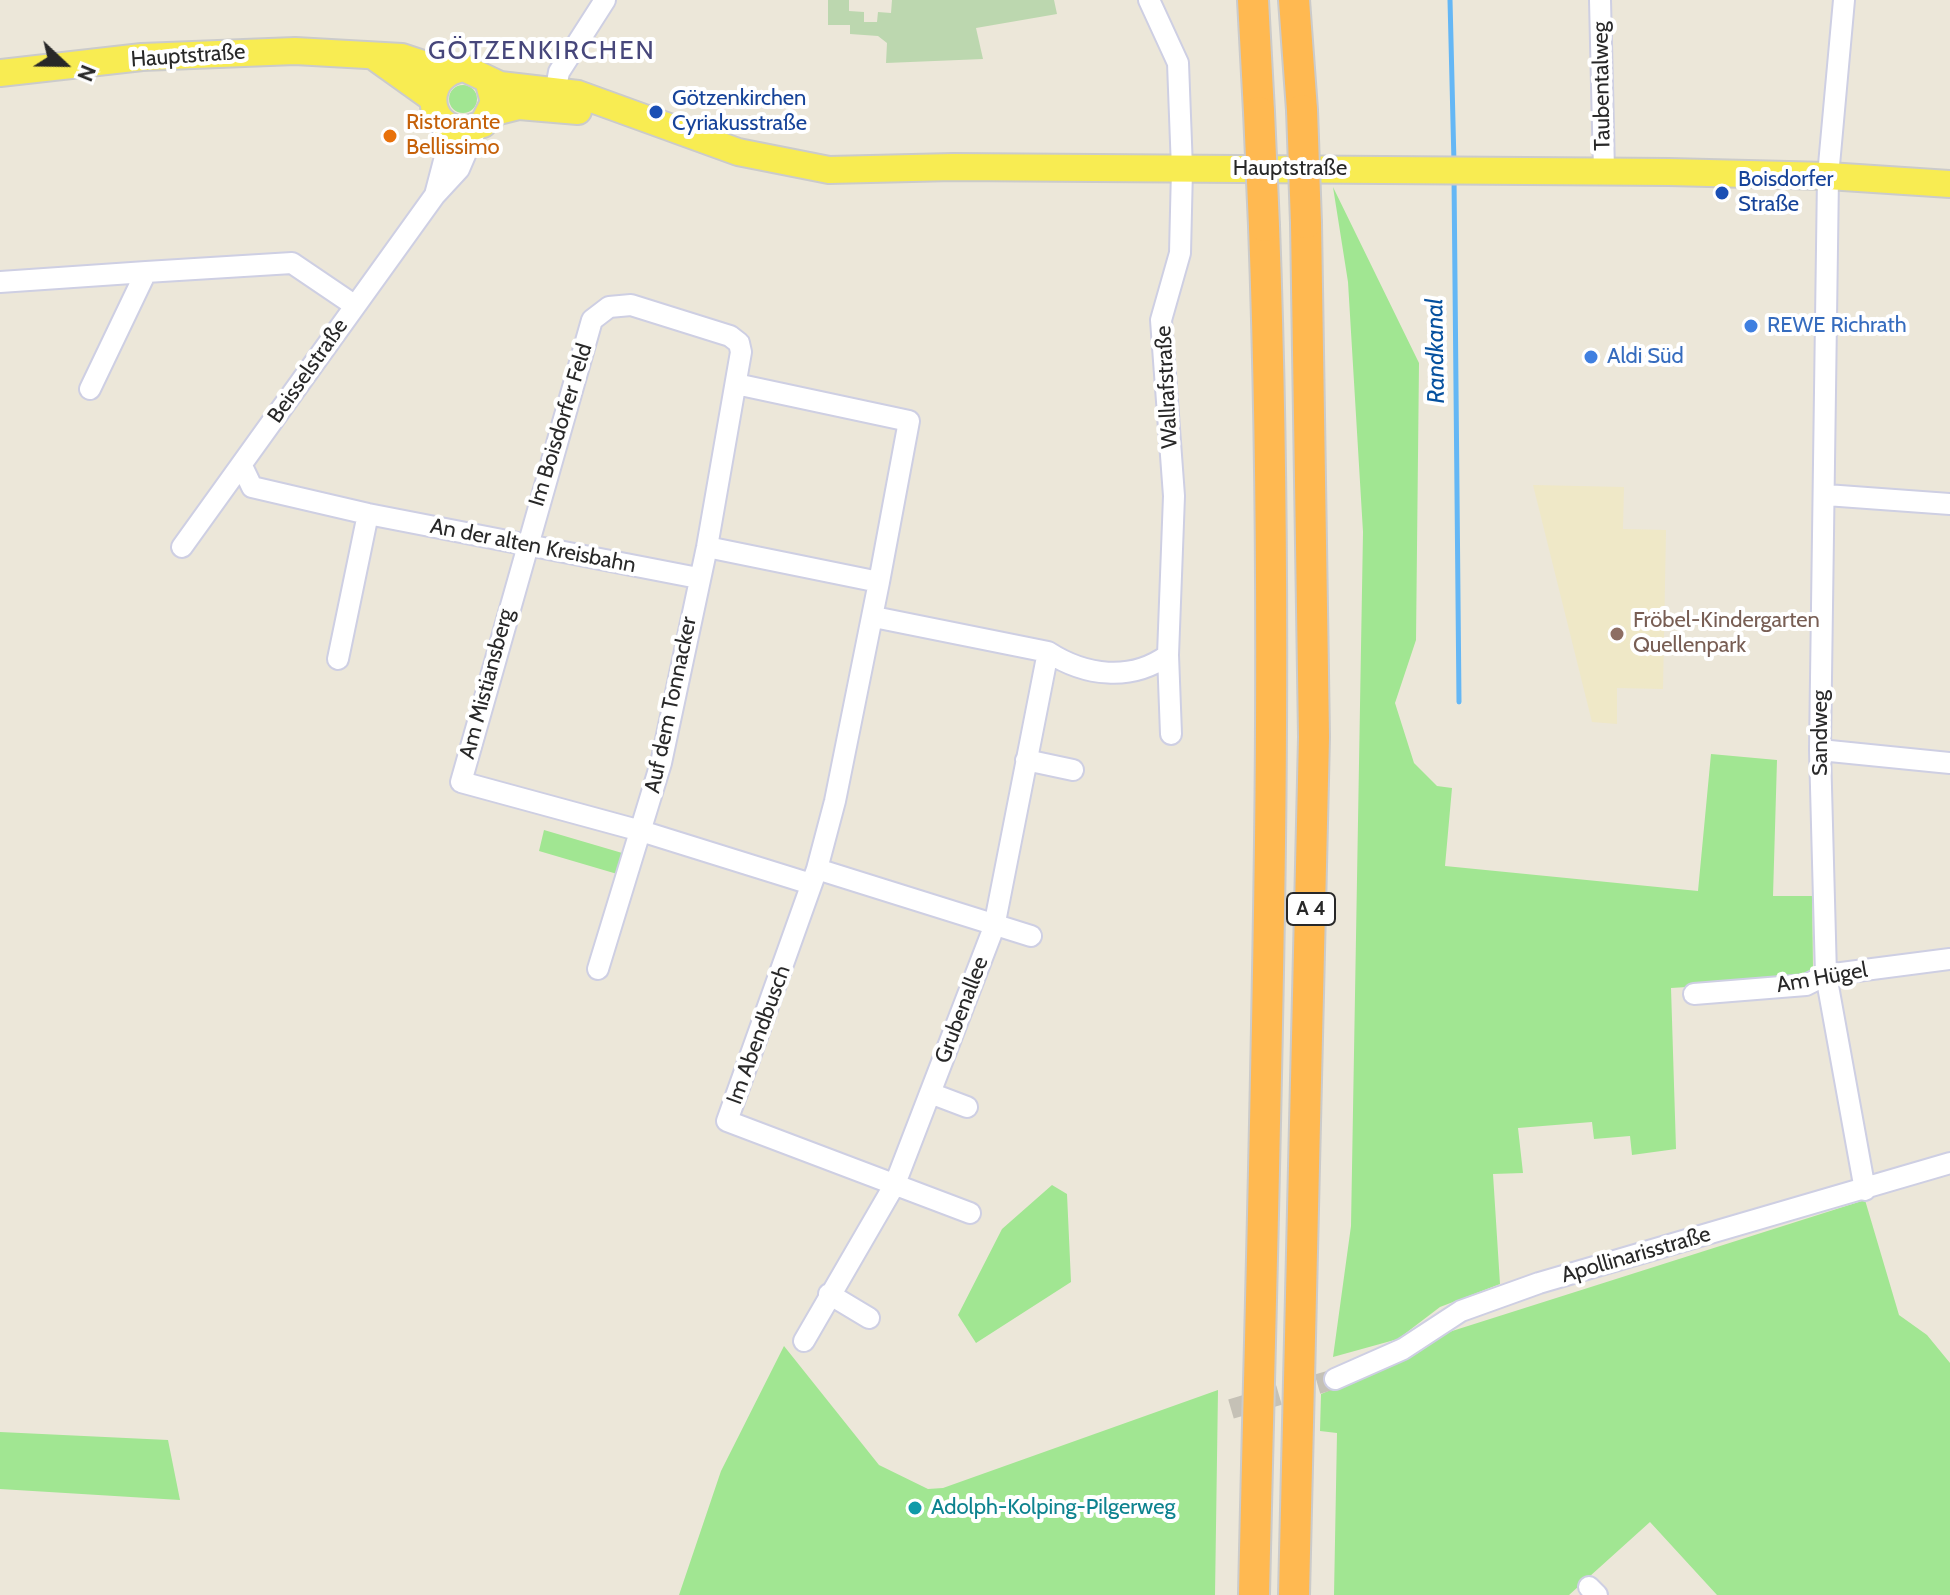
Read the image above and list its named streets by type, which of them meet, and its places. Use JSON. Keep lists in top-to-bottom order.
{
  "streets": {
    "highway": ["A 4"],
    "main road": ["Hauptstraße"],
    "street": [
      "Taubentalweg",
      "Beisselstraße",
      "Wallrafstraße",
      "Im Boisdorfer Feld",
      "An der alten Kreisbahn",
      "Am Mistiansberg",
      "Auf dem Tonnacker",
      "Sandweg",
      "Am Hügel",
      "Grubenallee",
      "Im Abendbusch",
      "Apollinarisstraße"
    ]
  },
  "crossings": [
    ["Hauptstraße", "Taubentalweg"],
    ["Hauptstraße", "Beisselstraße"],
    ["Hauptstraße", "Wallrafstraße"],
    ["Hauptstraße", "Sandweg"],
    ["Beisselstraße", "An der alten Kreisbahn"],
    ["Im Boisdorfer Feld", "An der alten Kreisbahn"],
    ["Im Boisdorfer Feld", "Am Mistiansberg"],
    ["Im Boisdorfer Feld", "Auf dem Tonnacker"],
    ["An der alten Kreisbahn", "Am Mistiansberg"],
    ["An der alten Kreisbahn", "Auf dem Tonnacker"],
    ["Am Mistiansberg", "Auf dem Tonnacker"],
    ["Sandweg", "Am Hügel"],
    ["Sandweg", "Apollinarisstraße"],
    ["Grubenallee", "Im Abendbusch"]
  ],
  "districts": ["GÖTZENKIRCHEN"],
  "water": ["Randkanal"],
  "places": [
    "Götzenkirchen Cyriakusstraße",
    "Ristorante Bellissimo",
    "Boisdorfer Straße",
    "REWE Richrath",
    "Aldi Süd",
    "Fröbel-Kindergarten Quellenpark",
    "Adolph-Kolping-Pilgerweg"
  ],
  "north": "right"
}
